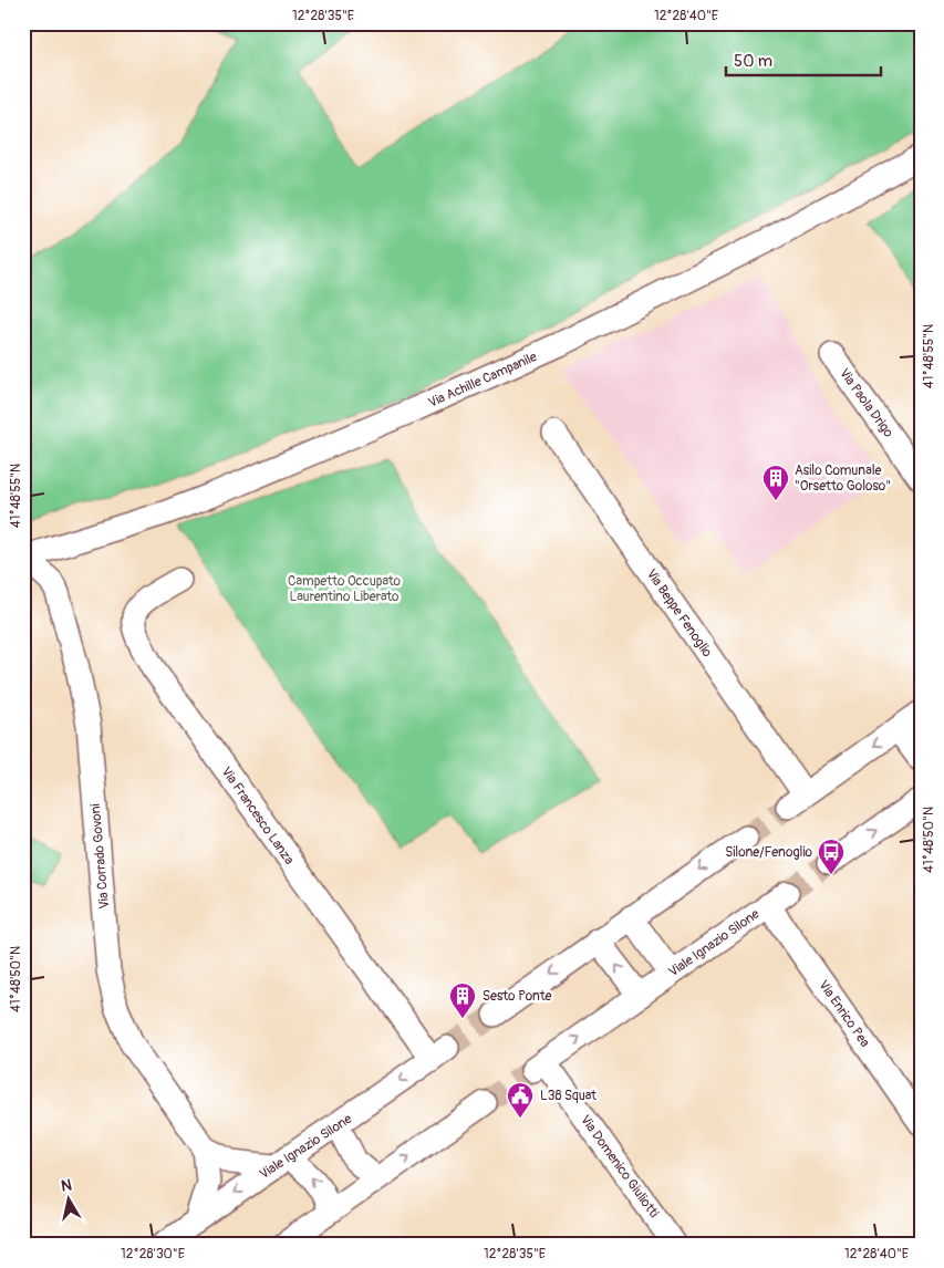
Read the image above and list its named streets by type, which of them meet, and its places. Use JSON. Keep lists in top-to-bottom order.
{
  "streets": {
    "street": [
      "Via Achille Campanile",
      "Via Paola Drigo",
      "Via Beppe Fenoglio",
      "Via Francesco Lanza",
      "Via Corrado Govoni",
      "Viale Ignazio Silone",
      "Via Enrico Pea",
      "Via Domenico Giuliotti"
    ]
  },
  "crossings": [
    ["Via Achille Campanile", "Via Corrado Govoni"],
    ["Via Francesco Lanza", "Viale Ignazio Silone"],
    ["Via Corrado Govoni", "Viale Ignazio Silone"],
    ["Viale Ignazio Silone", "Via Enrico Pea"],
    ["Viale Ignazio Silone", "Via Domenico Giuliotti"]
  ],
  "one_way": ["Via Beppe Fenoglio"],
  "parks": ["Campetto Occupato Laurentino Liberato"],
  "places": {
    "building": ["Asilo Comunale \"Orsetto Goloso\"", "Sesto Ponte"],
    "bus stop": ["Silone/Fenoglio"],
    "public building": ["L38 Squat"]
  },
  "scale_bar": "50 m",
  "north": "top",
  "coordinates": [
    "12°28'35\"E",
    "12°28'40\"E",
    "41°48'55\"N",
    "41°48'50\"N",
    "12°28'30\"E"
  ]
}
